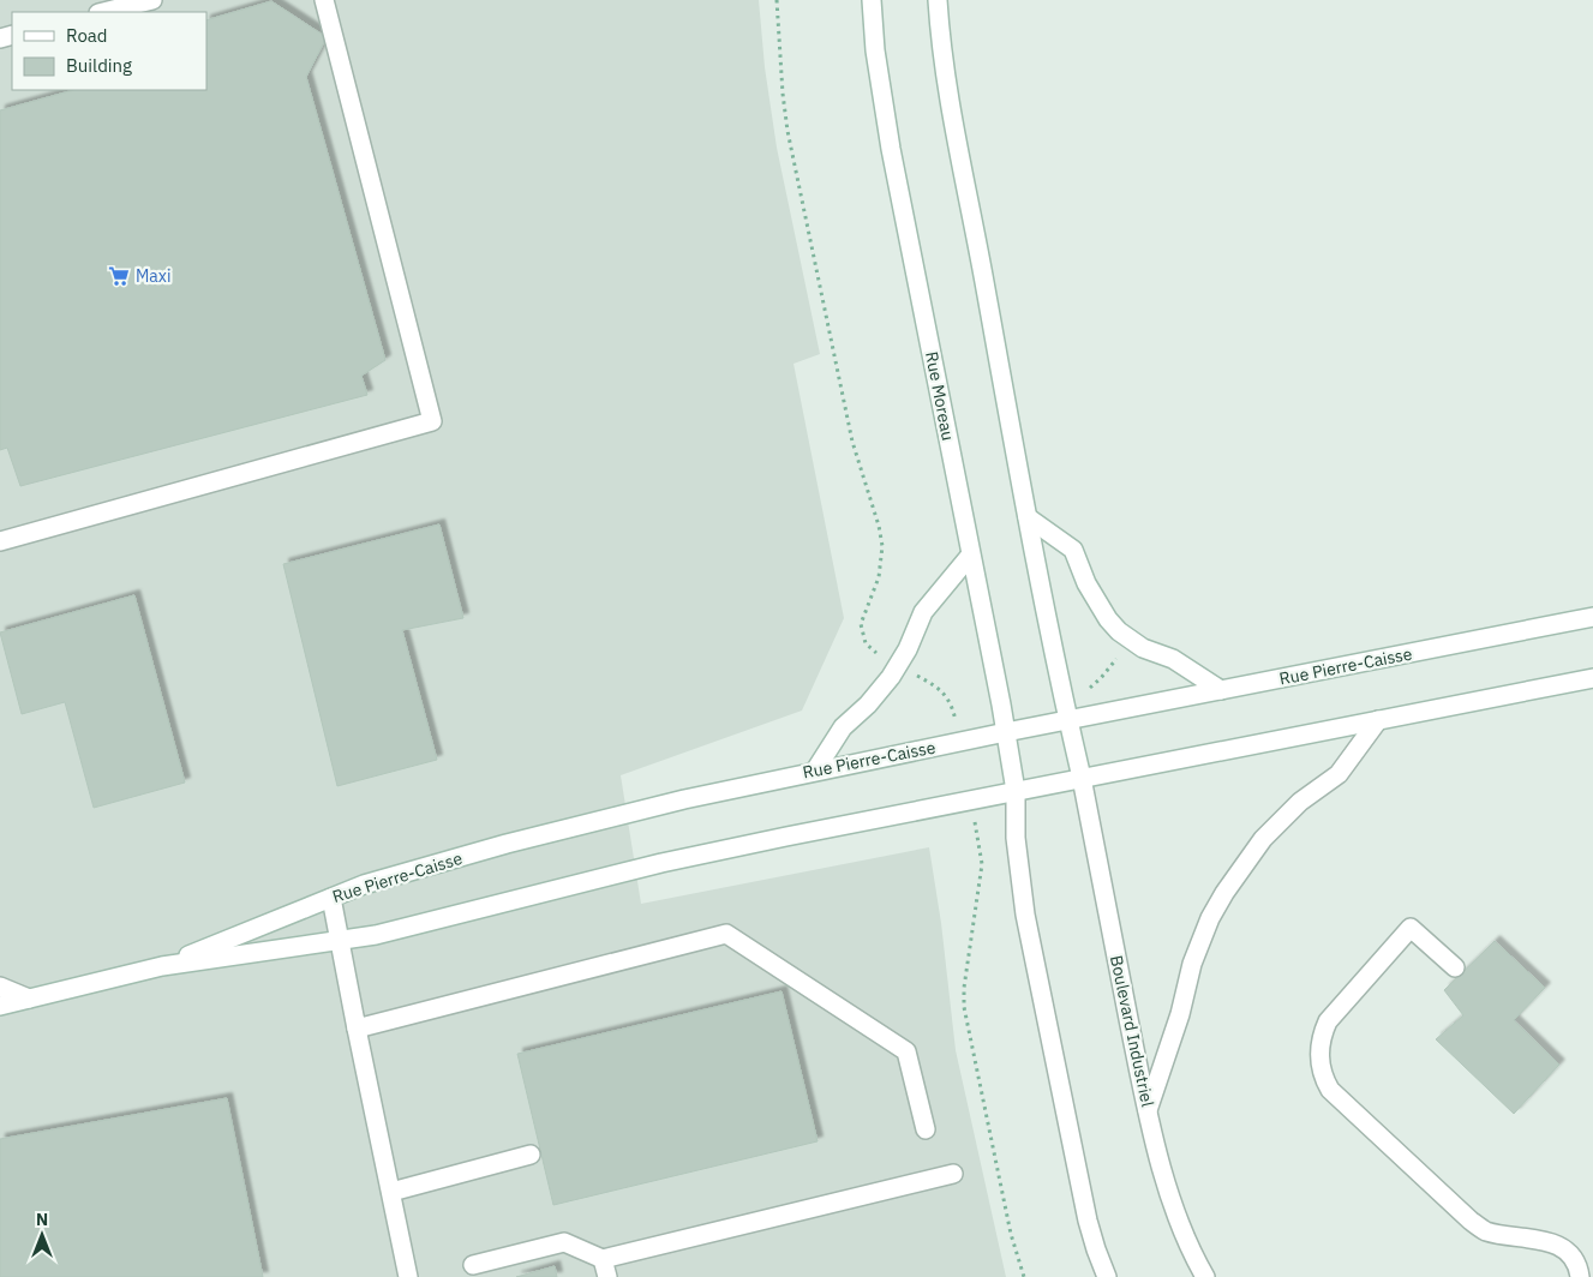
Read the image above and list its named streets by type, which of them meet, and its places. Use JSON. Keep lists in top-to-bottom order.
{
  "streets": {
    "main road": ["Rue Moreau", "Rue Pierre-Caisse", "Boulevard Industriel"]
  },
  "crossings": [
    ["Rue Moreau", "Rue Pierre-Caisse"],
    ["Rue Pierre-Caisse", "Boulevard Industriel"]
  ],
  "places": {
    "supermarket": ["Maxi"]
  },
  "legend": ["Road", "Building"],
  "north": "top"
}
